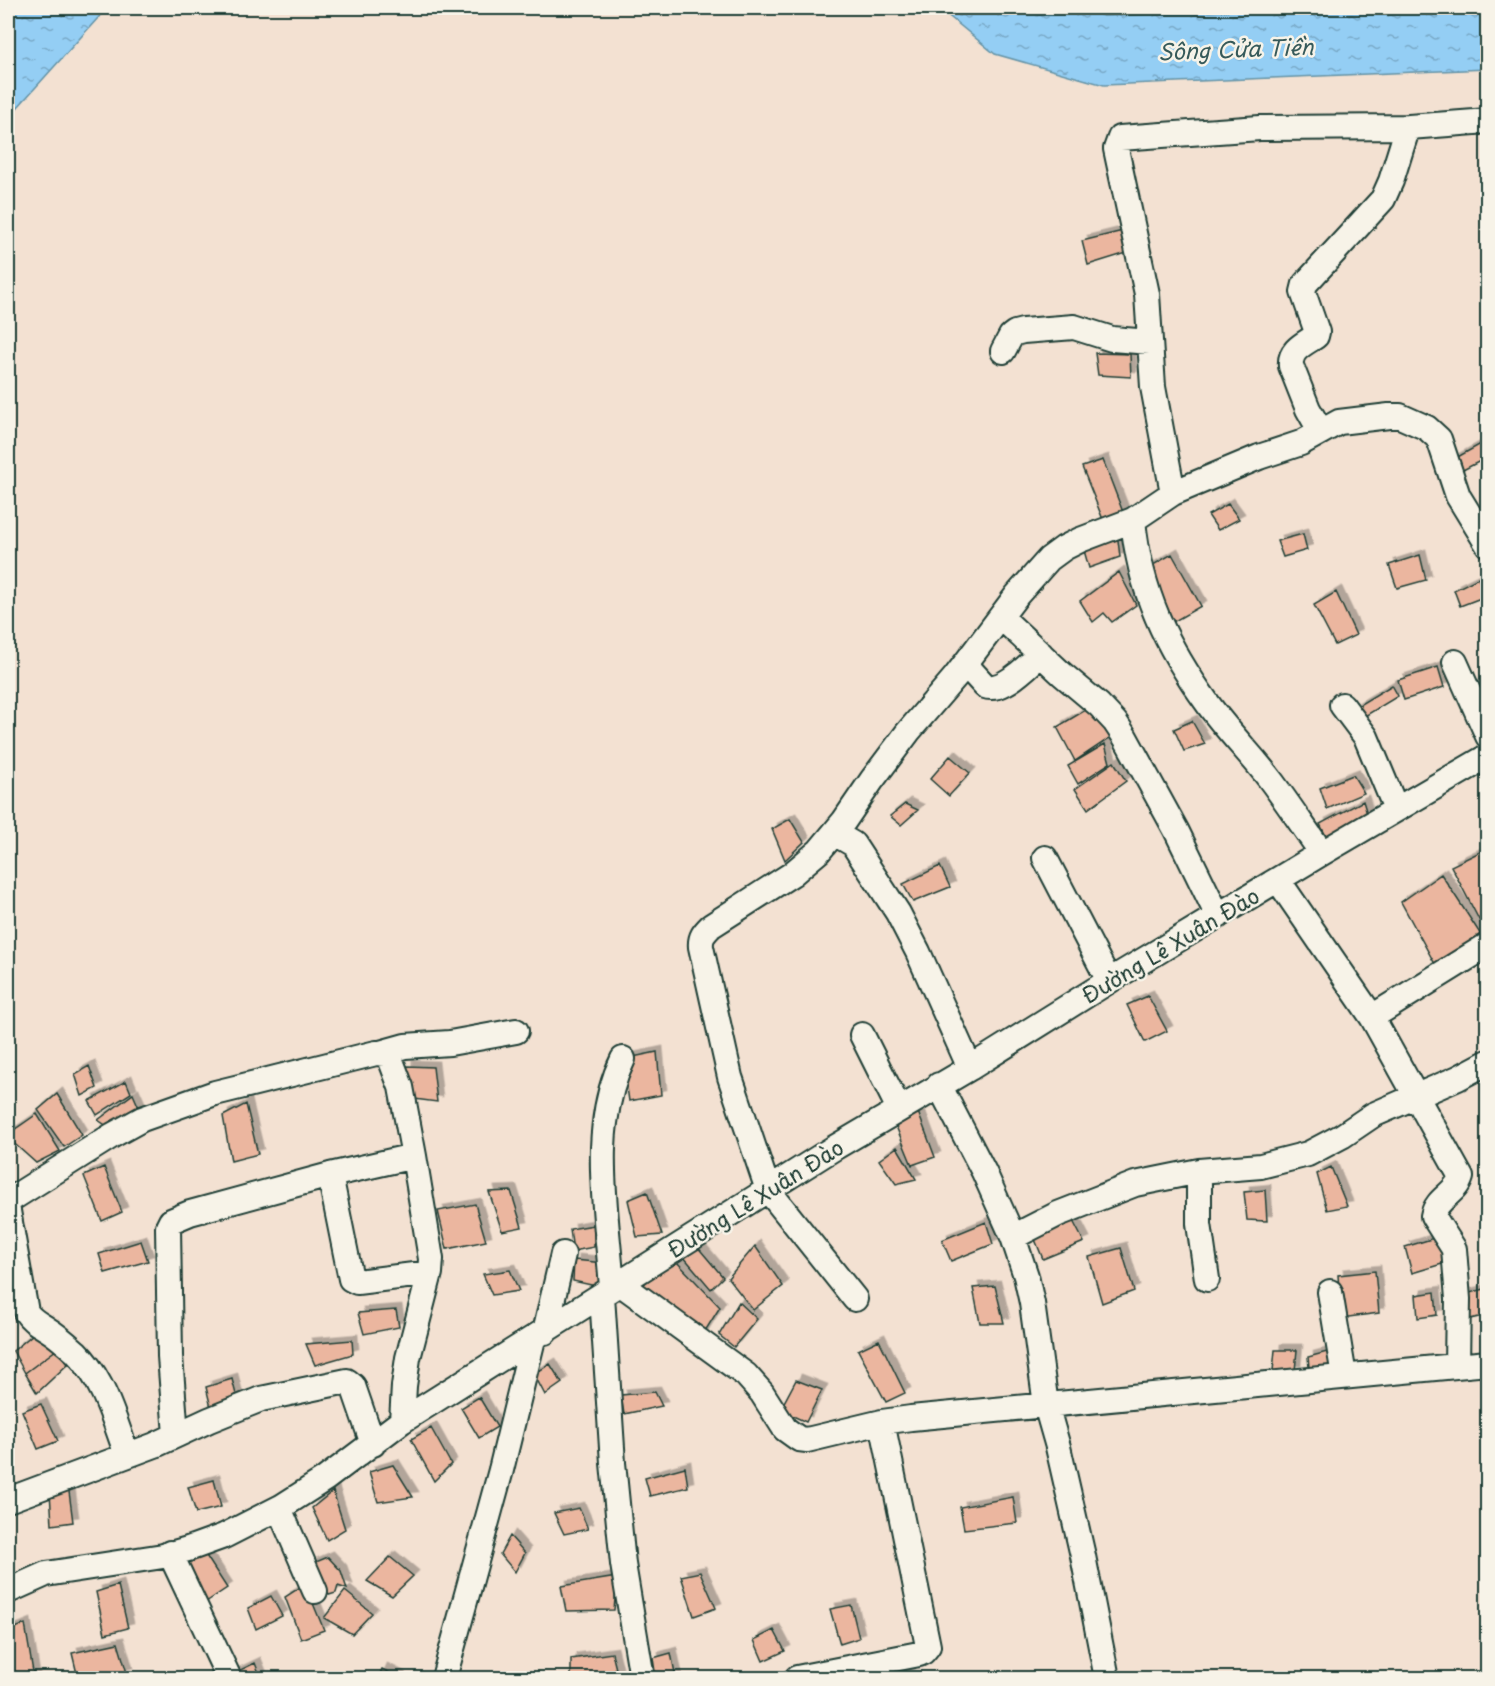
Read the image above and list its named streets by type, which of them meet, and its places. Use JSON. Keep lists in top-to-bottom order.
{
  "streets": {
    "street": ["Đường Lê Xuân Đào"]
  },
  "water": ["Sông Cửa Tiền"]
}
